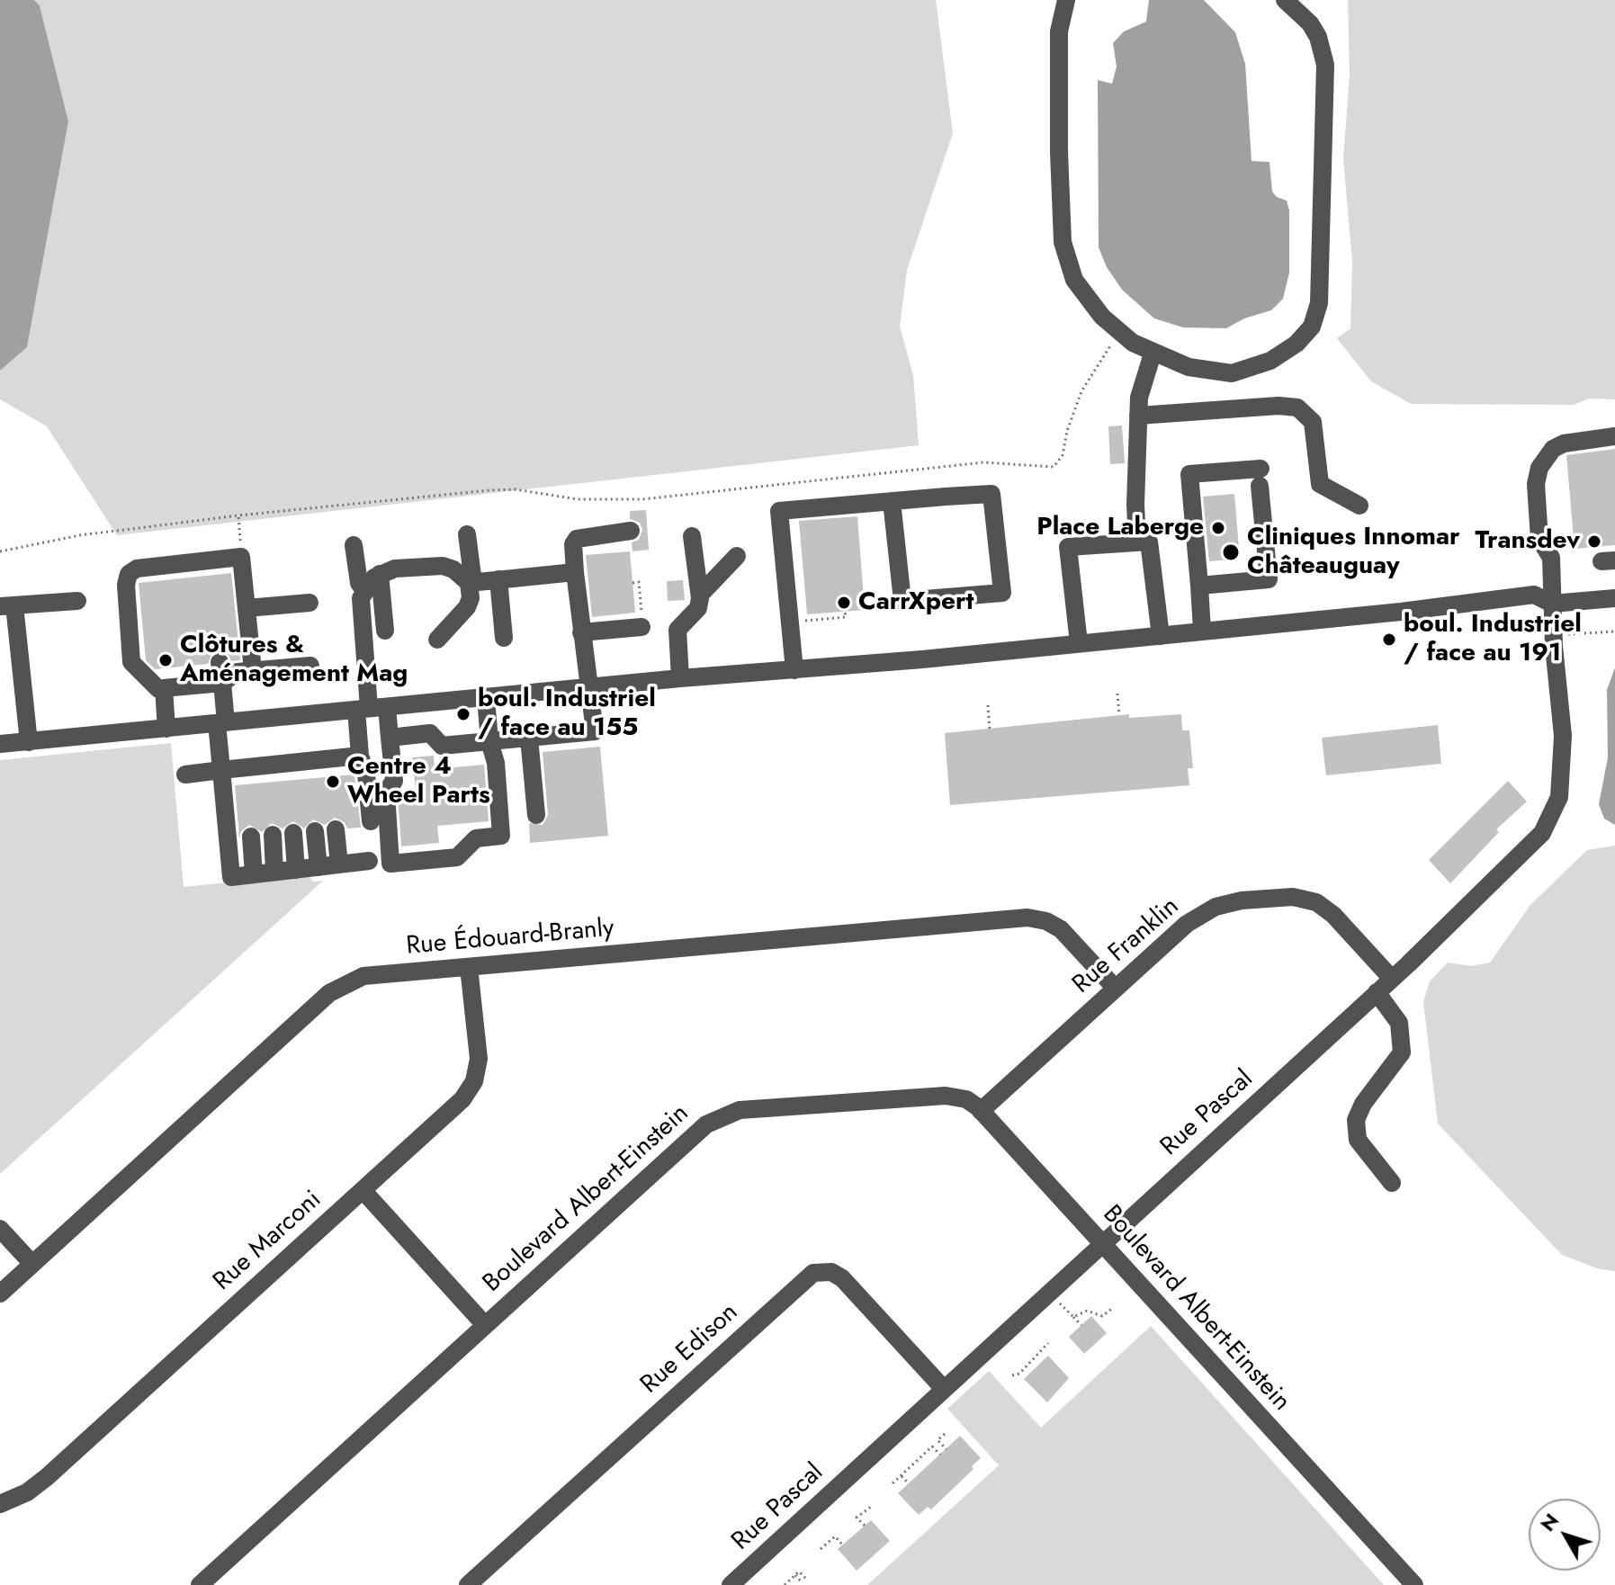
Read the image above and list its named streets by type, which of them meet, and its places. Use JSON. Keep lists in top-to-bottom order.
{
  "streets": {
    "street": [
      "Rue Édouard-Branly",
      "Rue Franklin",
      "Rue Pascal",
      "Boulevard Albert-Einstein",
      "Rue Marconi",
      "Rue Edison"
    ]
  },
  "crossings": [
    ["Rue Édouard-Branly", "Rue Franklin"],
    ["Rue Édouard-Branly", "Rue Marconi"],
    ["Rue Franklin", "Rue Pascal"],
    ["Rue Franklin", "Boulevard Albert-Einstein"],
    ["Rue Pascal", "Boulevard Albert-Einstein"],
    ["Rue Pascal", "Rue Edison"]
  ],
  "places": [
    "Place Laberge",
    "Transdev",
    "Cliniques Innomar Châteauguay",
    "CarrXpert",
    "boul. Industriel / face au 191",
    "Clôtures & Aménagement Mag",
    "boul. Industriel / face au 155",
    "Centre 4 Wheel Parts"
  ],
  "north": "top left"
}
